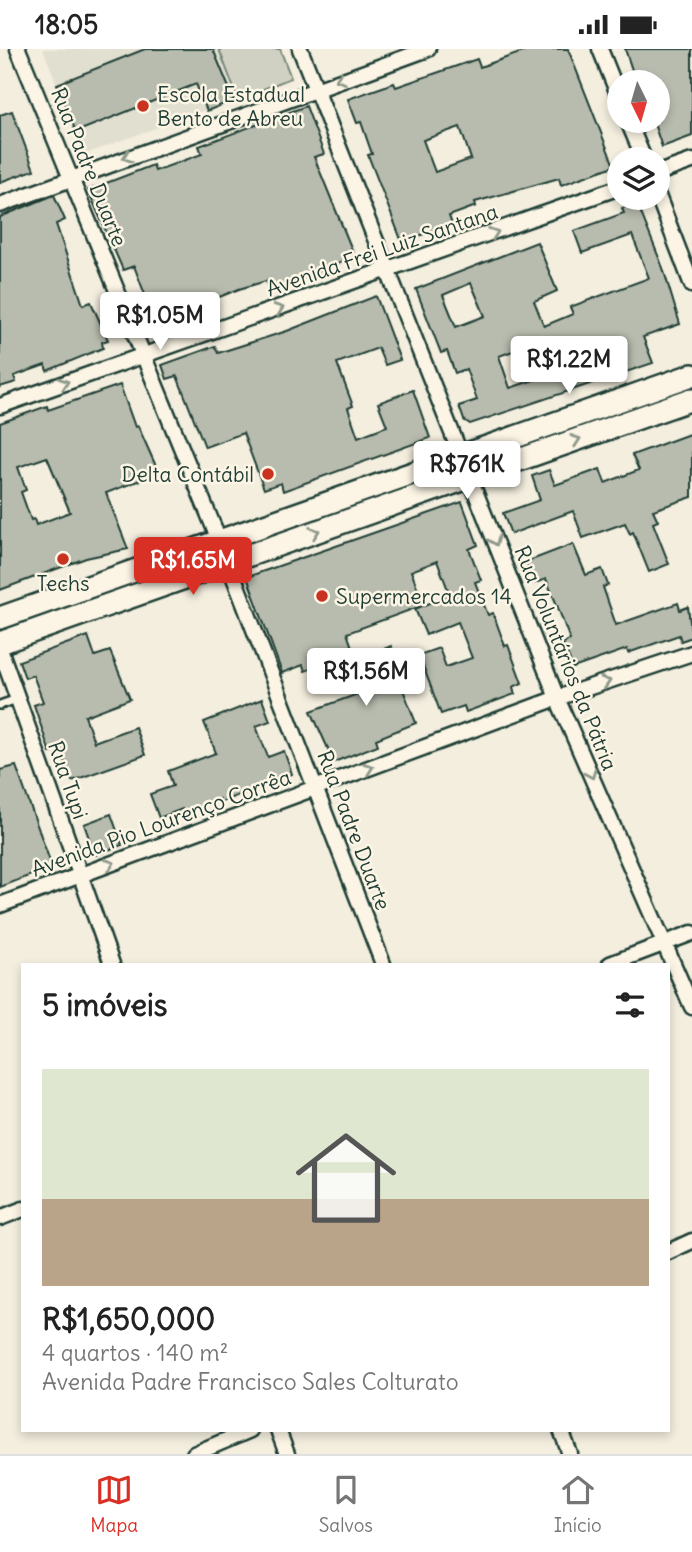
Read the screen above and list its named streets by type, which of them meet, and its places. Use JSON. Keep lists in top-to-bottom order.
{
  "streets": {
    "street": [
      "Rua Padre Duarte",
      "Avenida Frei Luiz Santana",
      "Rua Voluntários da Pátria",
      "Rua Tupi",
      "Avenida Pio Lourenço Corrêa"
    ]
  },
  "crossings": [
    ["Rua Padre Duarte", "Avenida Frei Luiz Santana"],
    ["Rua Padre Duarte", "Avenida Pio Lourenço Corrêa"],
    ["Avenida Frei Luiz Santana", "Rua Voluntários da Pátria"],
    ["Rua Voluntários da Pátria", "Avenida Pio Lourenço Corrêa"],
    ["Rua Tupi", "Avenida Pio Lourenço Corrêa"]
  ],
  "one_way": ["Avenida Frei Luiz Santana", "Rua Voluntários da Pátria", "Avenida Pio Lourenço Corrêa"],
  "places": [
    "Escola Estadual Bento de Abreu",
    "Delta Contábil",
    "Techs",
    "Supermercados 14"
  ],
  "north": "bottom",
  "page": {
    "status": "18:05",
    "price": [
      "R$1.05M",
      "R$1.22M",
      "R$761K",
      "R$1.65M",
      "R$1.56M"
    ],
    "heading": "5 imóveis",
    "list": [
      {
        "name": "R$1,650,000",
        "note": "4 quartos · 140 m² · Avenida Padre Francisco Sales Colturato"
      }
    ],
    "tabs": ["Mapa", "Salvos", "Início"]
  }
}
